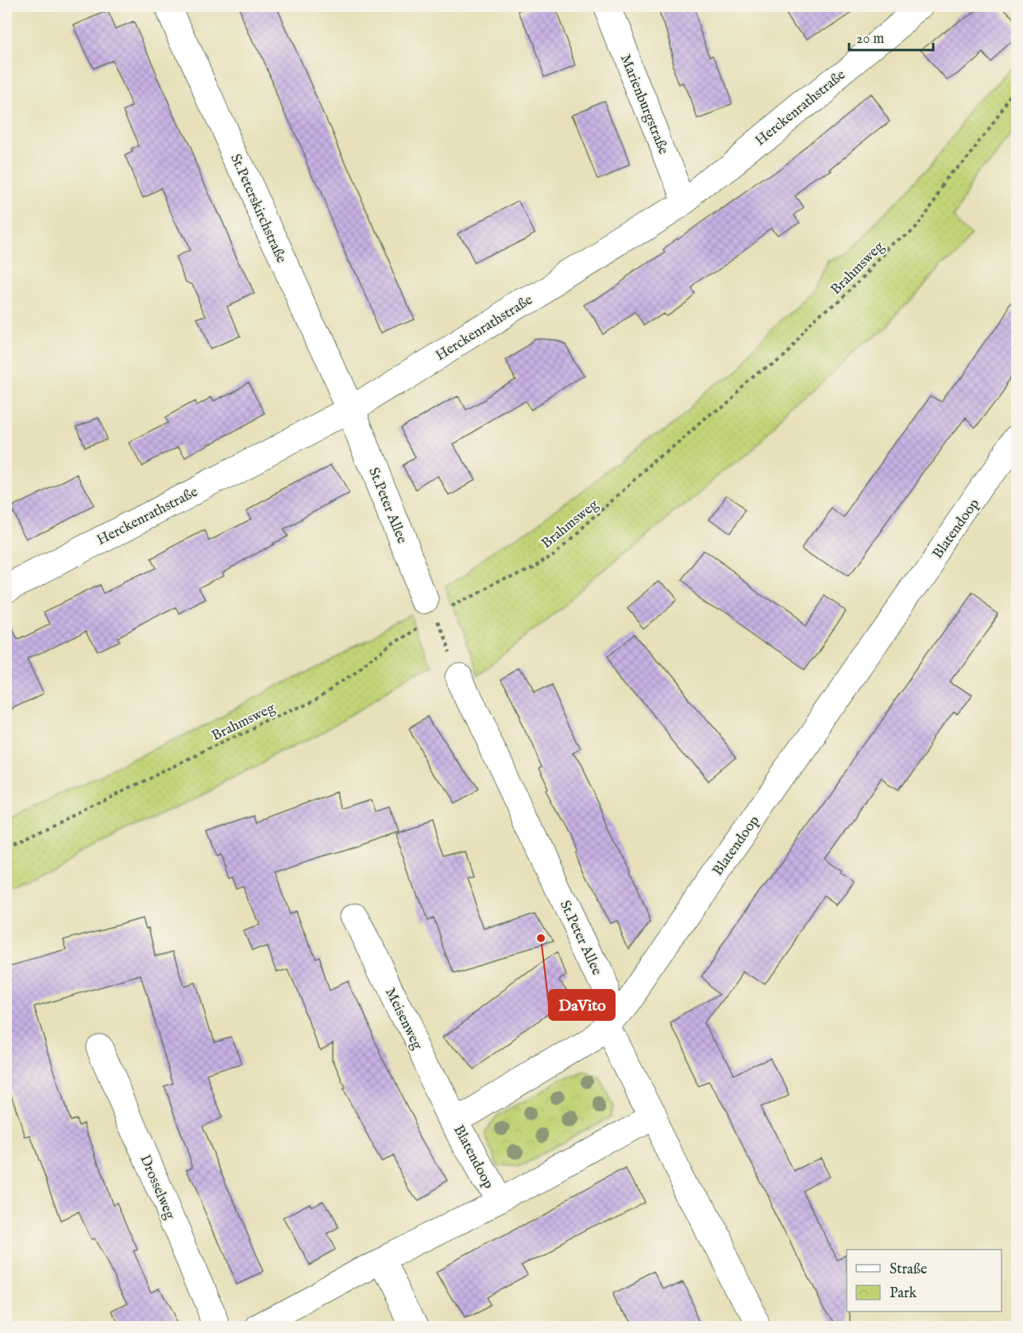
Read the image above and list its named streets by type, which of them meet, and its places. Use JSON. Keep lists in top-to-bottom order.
{
  "streets": {
    "street": [
      "Marienburgstraße",
      "Herckenrathstraße",
      "St.Peterskirchstraße",
      "St.Peter Allee",
      "Blatendoop",
      "Meisenweg",
      "Drosselweg"
    ],
    "path": ["Brahmsweg"]
  },
  "crossings": [
    ["Marienburgstraße", "Herckenrathstraße"],
    ["Herckenrathstraße", "St.Peterskirchstraße"],
    ["Herckenrathstraße", "St.Peter Allee"],
    ["St.Peterskirchstraße", "St.Peter Allee"],
    ["Brahmsweg", "St.Peter Allee"],
    ["St.Peter Allee", "Blatendoop"],
    ["Blatendoop", "Meisenweg"]
  ],
  "places": ["DaVito"],
  "legend": ["Straße", "Park"],
  "scale_bar": "20 m"
}
